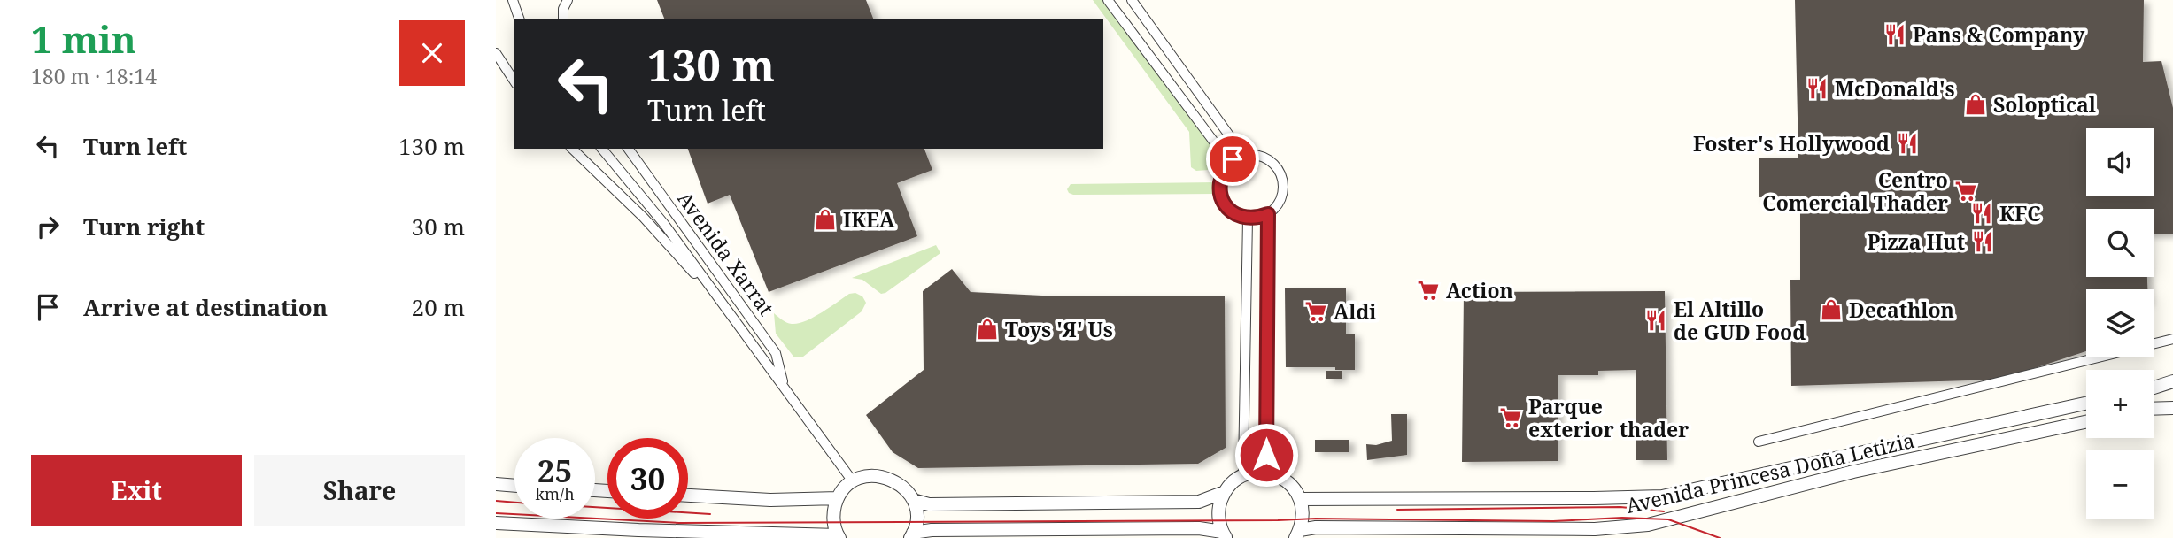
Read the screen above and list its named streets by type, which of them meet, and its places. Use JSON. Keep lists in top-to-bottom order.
{
  "streets": {
    "street": ["Avenida Xarrat", "Avenida Princesa Doña Letizia"]
  },
  "places": {
    "restaurant": [
      "Pans & Company",
      "McDonald's",
      "Foster's Hollywood",
      "KFC",
      "Pizza Hut",
      "El Altillo de GUD Food"
    ],
    "shop": [
      "Soloptical",
      "IKEA",
      "Decathlon",
      "Toys 'Я' Us"
    ],
    "supermarket": [
      "Centro Comercial Thader",
      "Action",
      "Aldi",
      "Parque exterior thader"
    ]
  },
  "page": {
    "heading": ["1 min", "180 m · 18:14"],
    "turn": ["130 m", "Turn left"],
    "list": [
      {
        "name": "Turn left",
        "value": "130 m"
      },
      {
        "name": "Turn right",
        "value": "30 m"
      },
      {
        "name": "Arrive at destination",
        "value": "20 m"
      }
    ],
    "map_buttons": ["+", "−"],
    "speed": "25 km/h",
    "limit": "30",
    "buttons": ["Exit", "Share"]
  }
}
